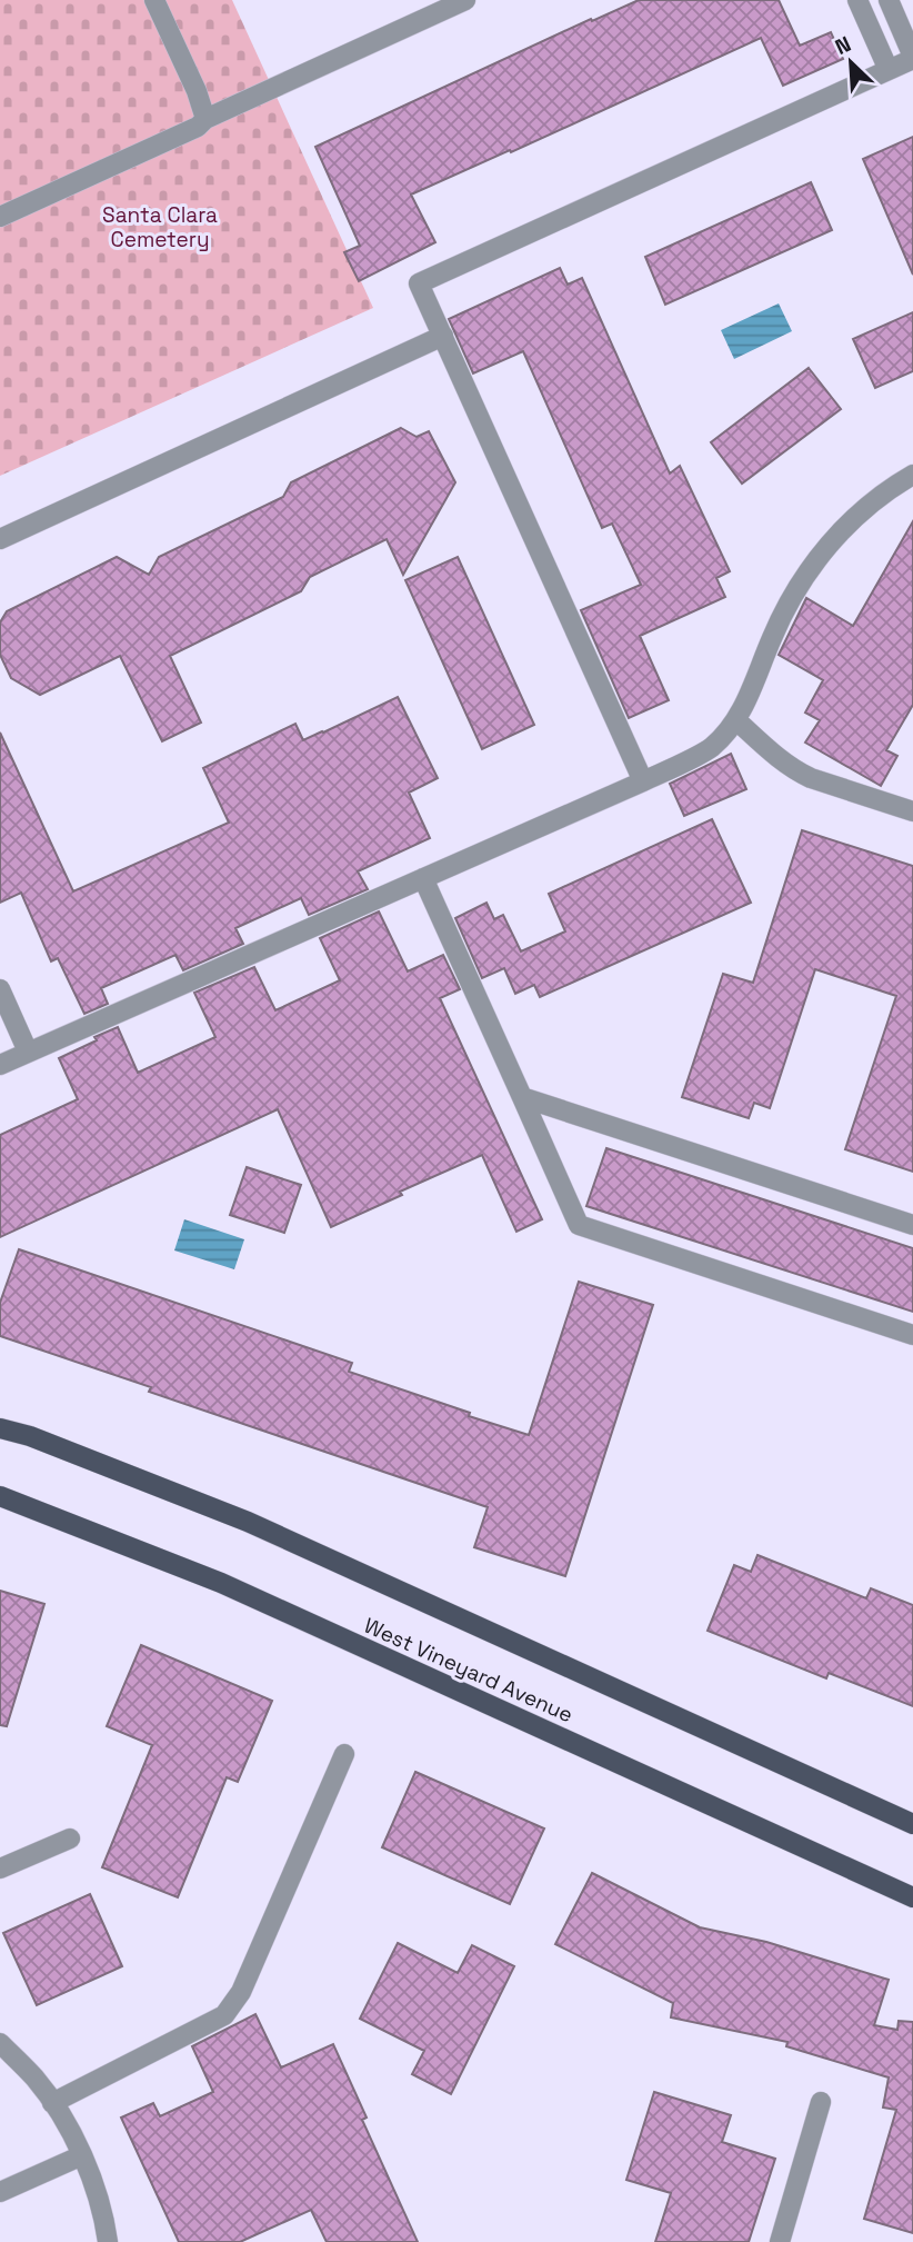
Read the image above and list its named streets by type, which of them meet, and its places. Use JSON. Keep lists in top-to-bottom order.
{
  "streets": {
    "main road": ["West Vineyard Avenue"]
  },
  "parks": ["Santa Clara Cemetery"],
  "north": "top left"
}
